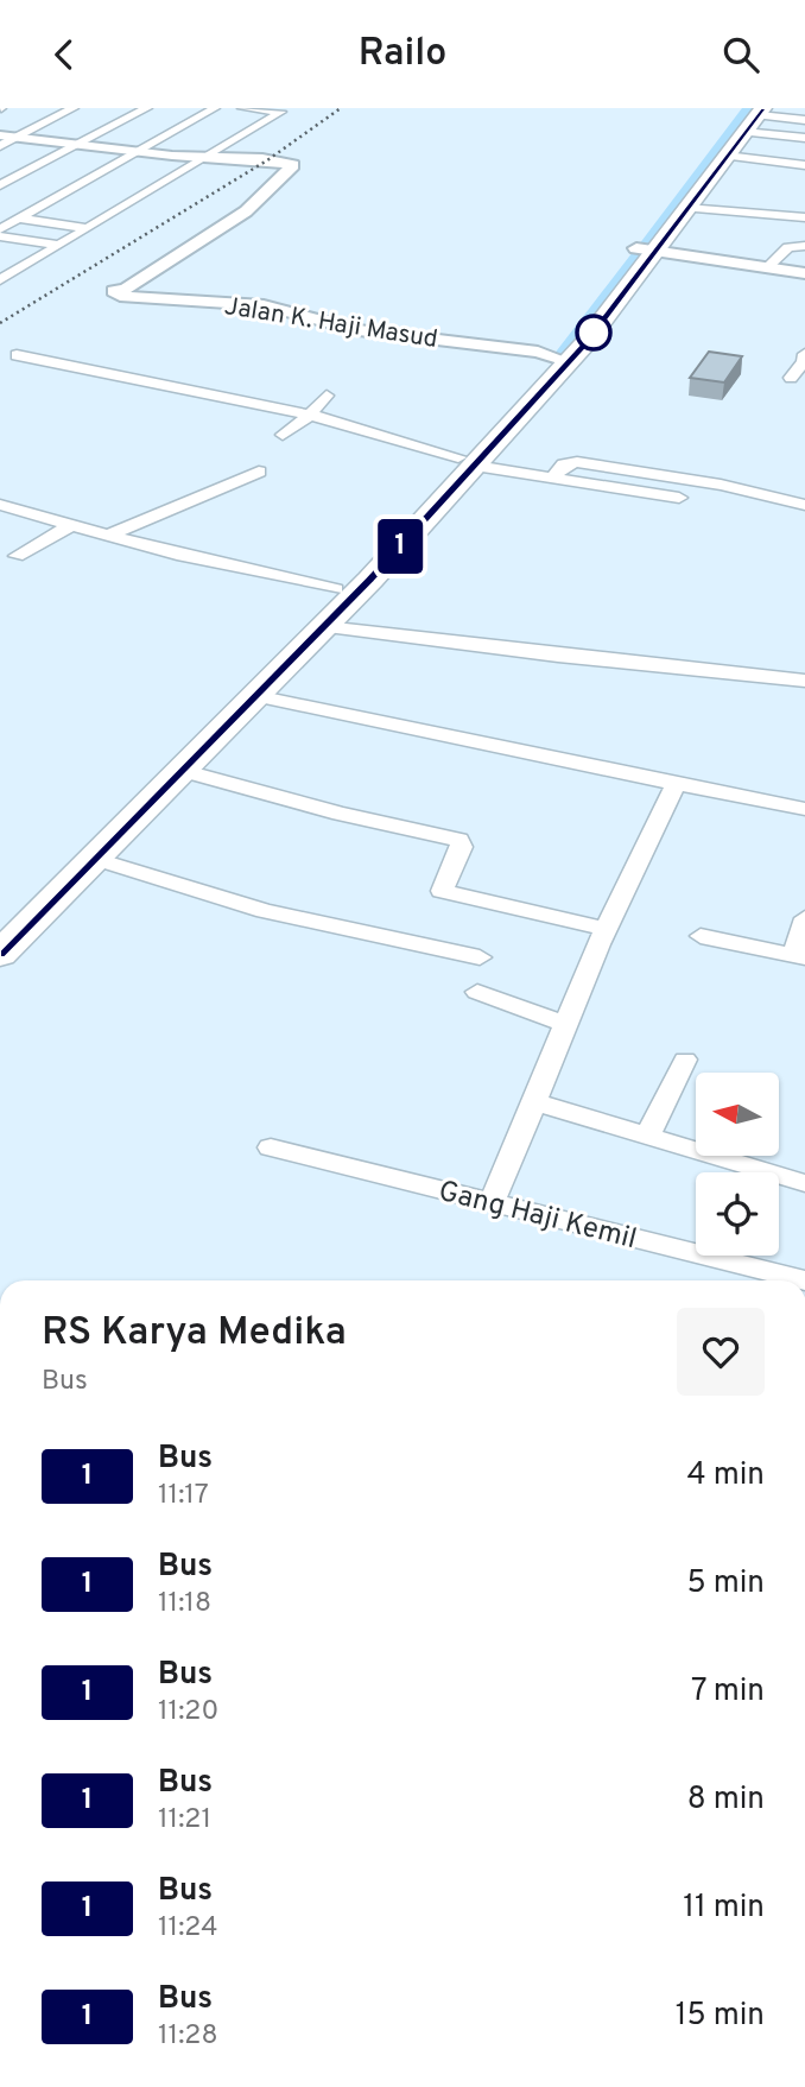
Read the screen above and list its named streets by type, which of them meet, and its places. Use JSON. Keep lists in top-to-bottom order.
{
  "streets": {
    "street": ["Jalan K. Haji Masud", "Gang Haji Kemil"]
  },
  "lines": ["bus line 1"],
  "north": "left",
  "page": {
    "header": "Railo",
    "on_map": "1",
    "heading": ["RS Karya Medika", "Bus"],
    "list": [
      {
        "mark": "1",
        "name": "Bus",
        "note": "11:17",
        "value": "4 min"
      },
      {
        "mark": "1",
        "name": "Bus",
        "note": "11:18",
        "value": "5 min"
      },
      {
        "mark": "1",
        "name": "Bus",
        "note": "11:20",
        "value": "7 min"
      },
      {
        "mark": "1",
        "name": "Bus",
        "note": "11:21",
        "value": "8 min"
      },
      {
        "mark": "1",
        "name": "Bus",
        "note": "11:24",
        "value": "11 min"
      },
      {
        "mark": "1",
        "name": "Bus",
        "note": "11:28",
        "value": "15 min"
      }
    ]
  }
}
